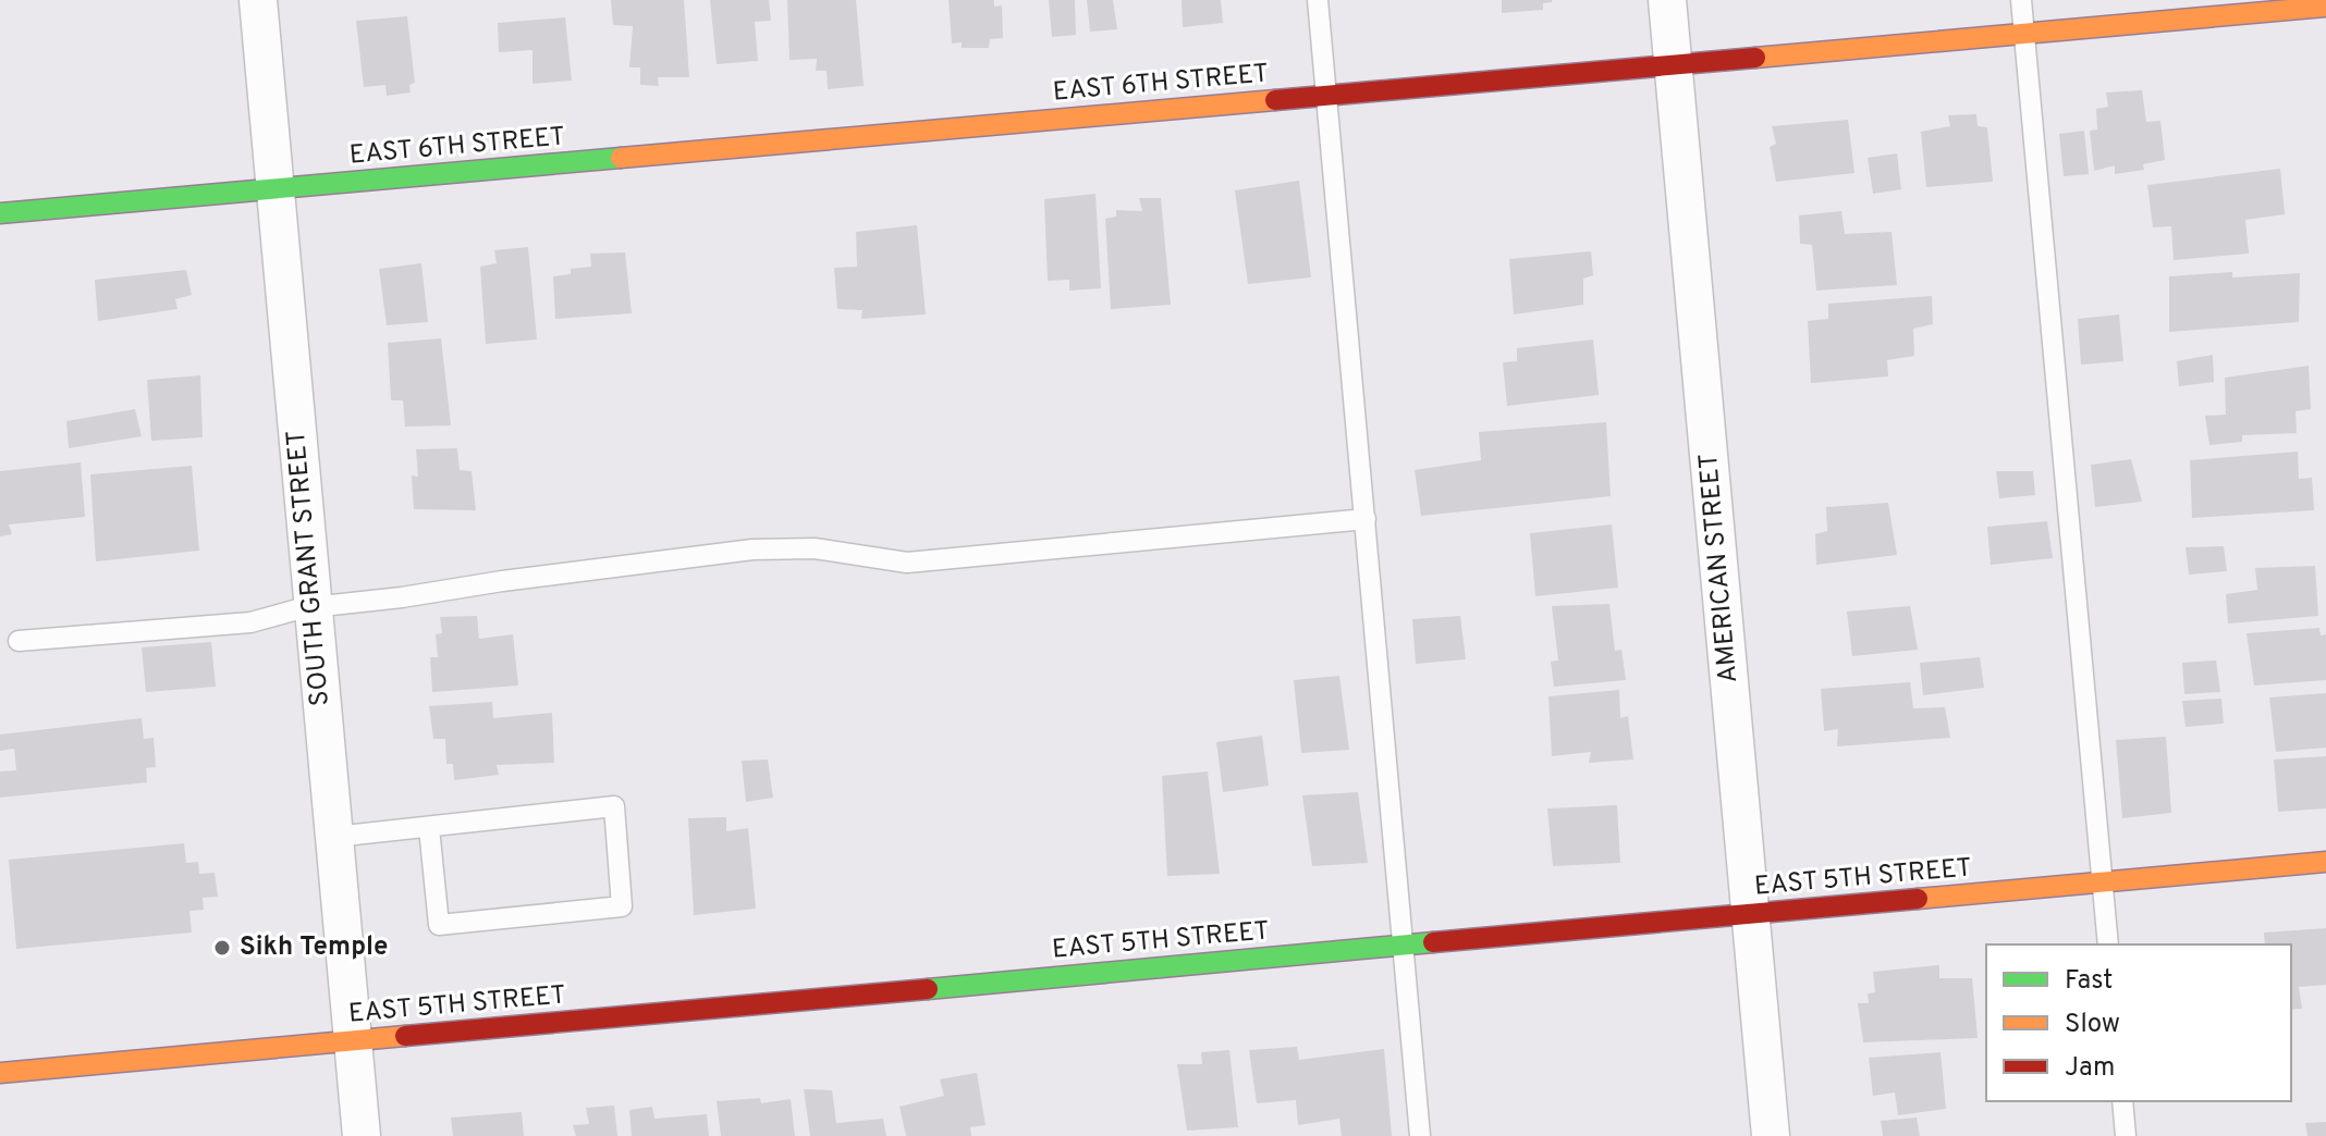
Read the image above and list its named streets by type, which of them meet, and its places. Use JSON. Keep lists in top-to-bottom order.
{
  "streets": {
    "street": [
      "EAST 6TH STREET",
      "SOUTH GRANT STREET",
      "AMERICAN STREET",
      "EAST 5TH STREET"
    ]
  },
  "crossings": [
    ["EAST 6TH STREET", "SOUTH GRANT STREET"],
    ["EAST 6TH STREET", "AMERICAN STREET"],
    ["SOUTH GRANT STREET", "EAST 5TH STREET"],
    ["AMERICAN STREET", "EAST 5TH STREET"]
  ],
  "places": ["Sikh Temple"],
  "legend": ["Fast", "Slow", "Jam"]
}
